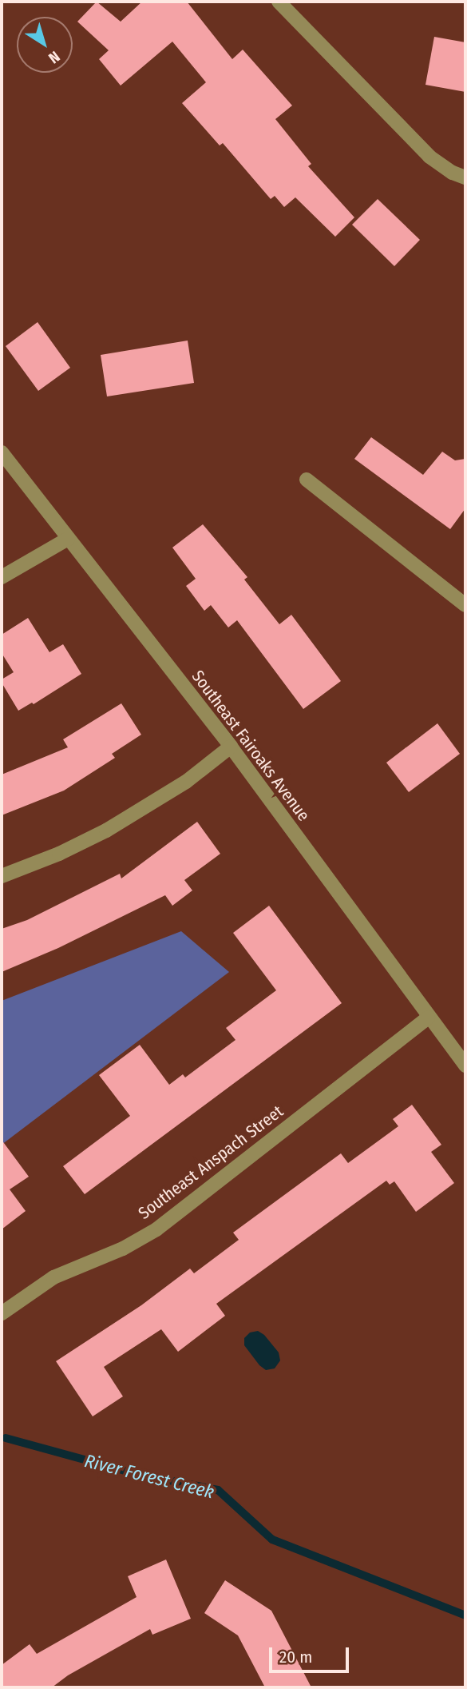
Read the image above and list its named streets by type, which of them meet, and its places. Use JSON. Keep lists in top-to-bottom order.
{
  "streets": {
    "street": ["Southeast Fairoaks Avenue", "Southeast Anspach Street"]
  },
  "crossings": [
    ["Southeast Fairoaks Avenue", "Southeast Anspach Street"]
  ],
  "water": ["River Forest Creek"],
  "scale_bar": "20 m",
  "north": "bottom right"
}
